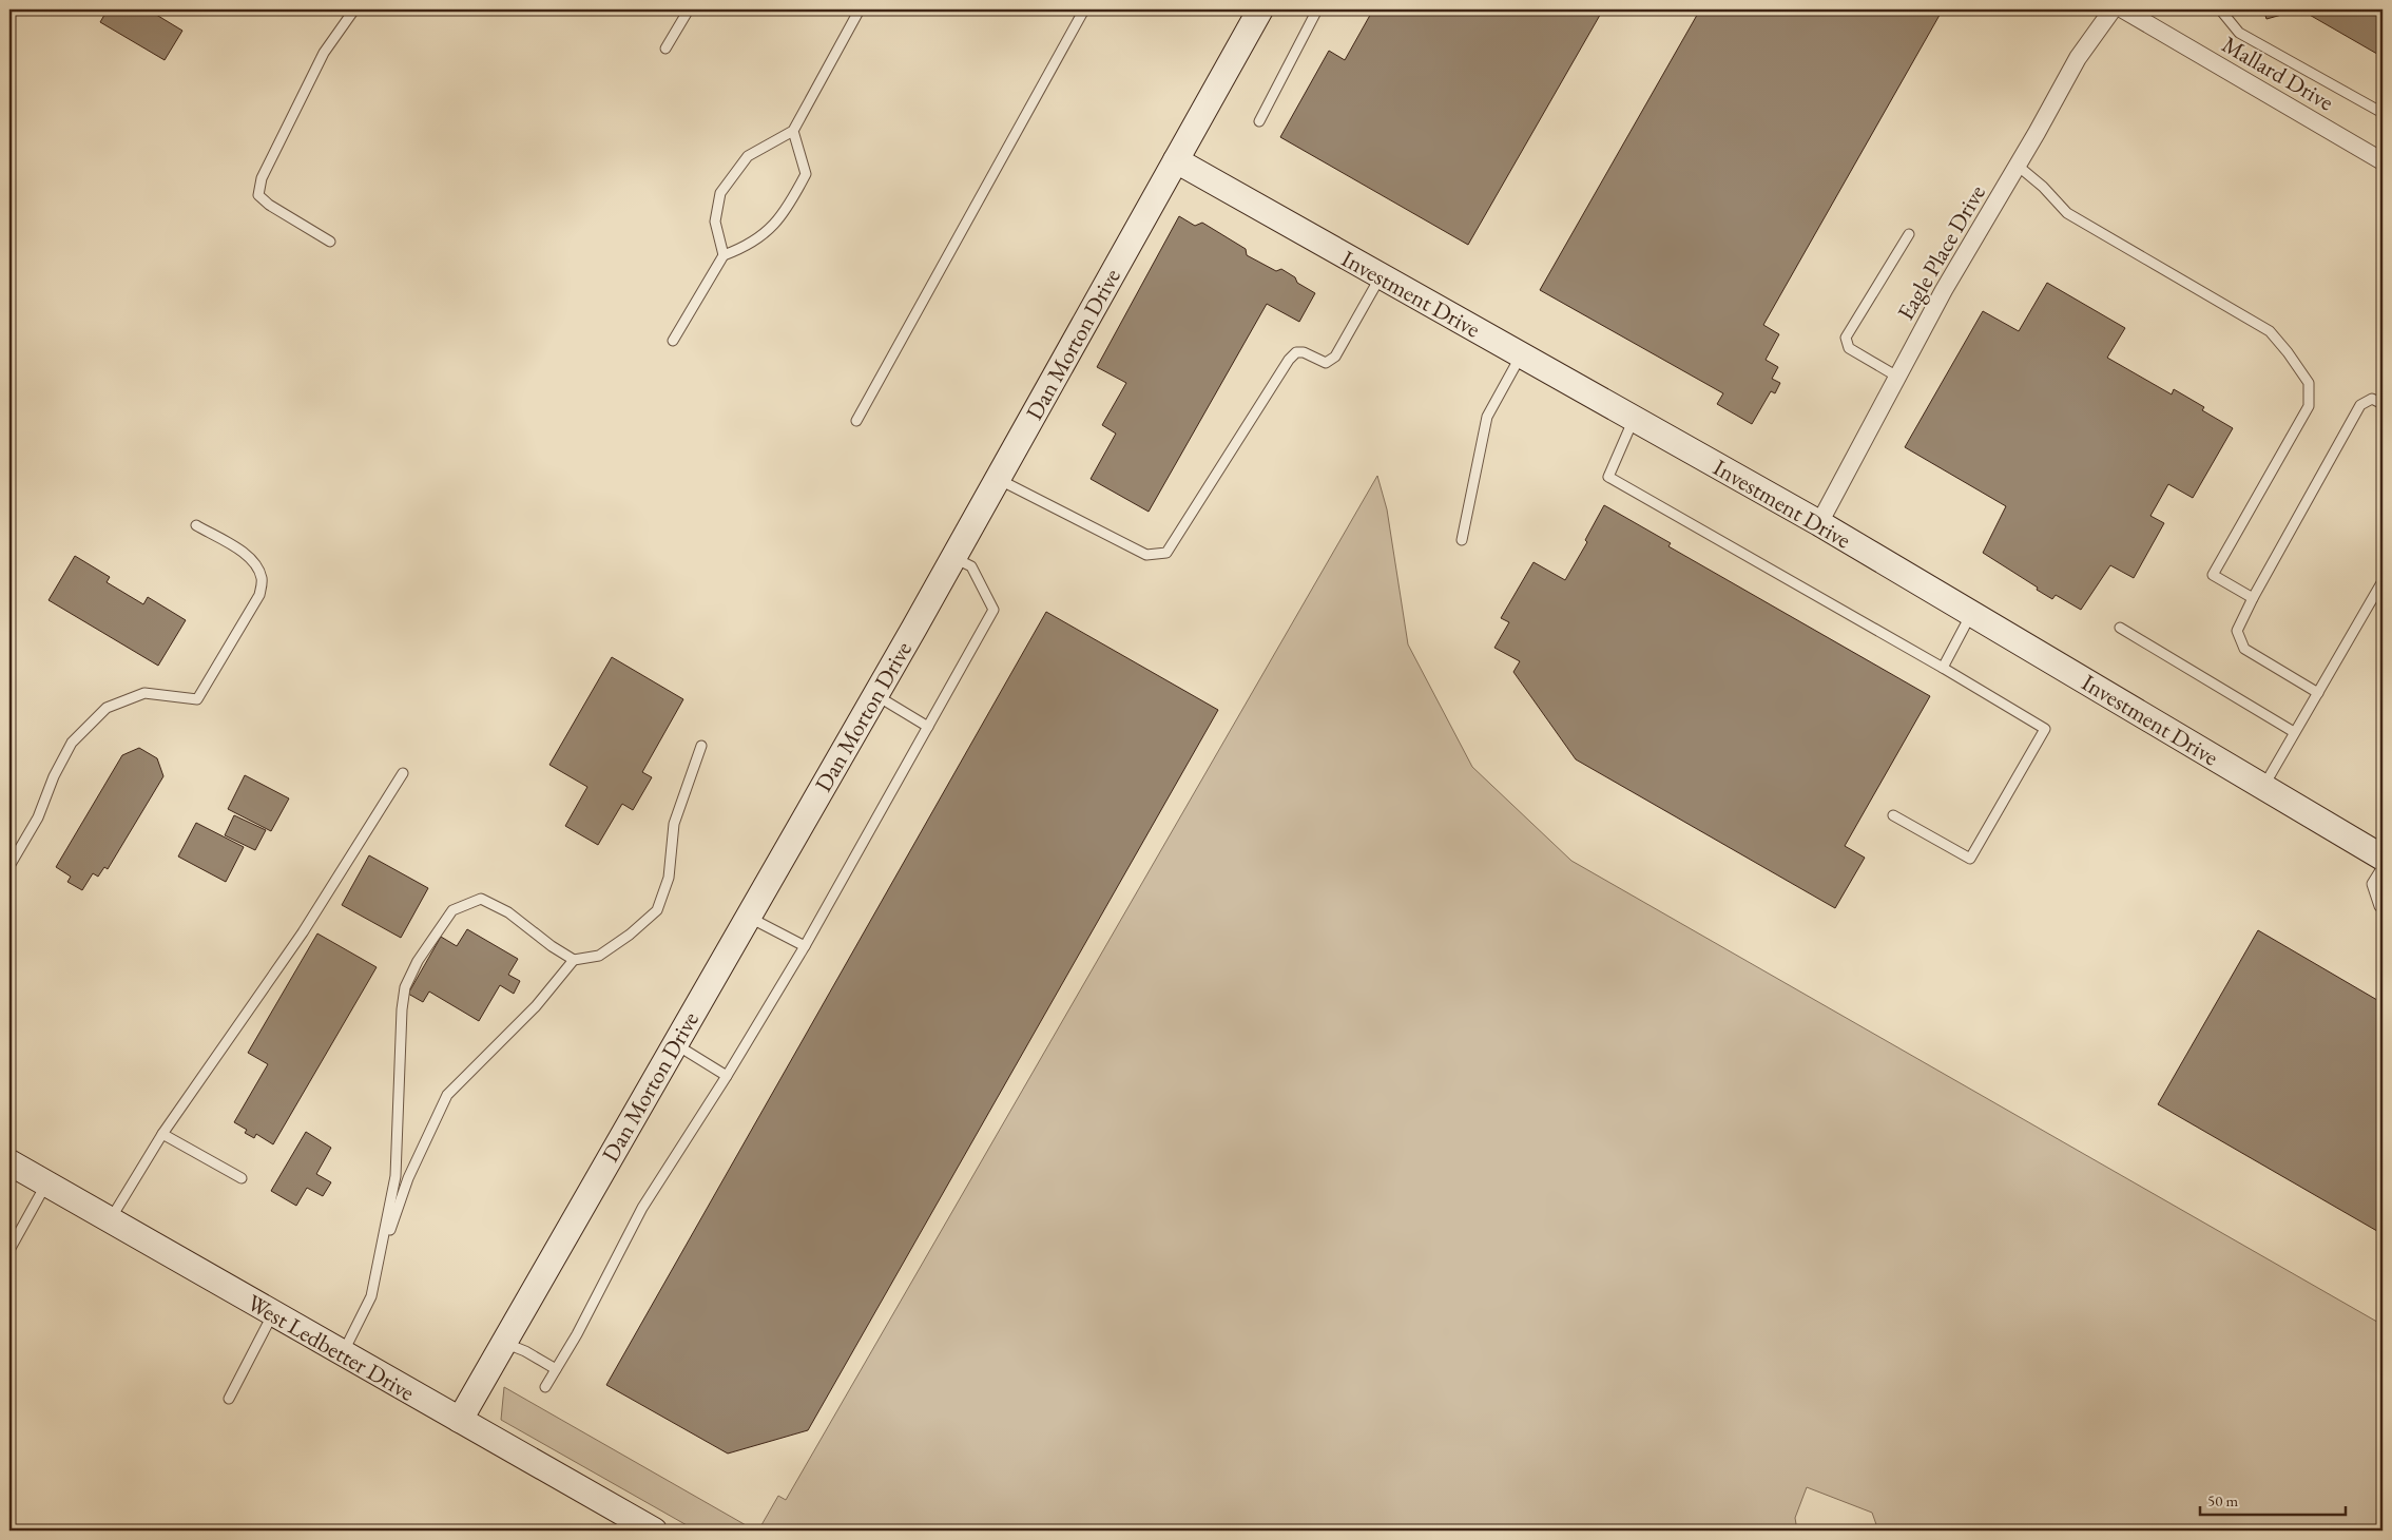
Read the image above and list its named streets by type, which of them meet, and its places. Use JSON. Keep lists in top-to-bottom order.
{
  "streets": {
    "street": [
      "Mallard Drive",
      "Eagle Place Drive",
      "Investment Drive",
      "Dan Morton Drive",
      "West Ledbetter Drive"
    ]
  },
  "crossings": [
    ["Eagle Place Drive", "Investment Drive"],
    ["Investment Drive", "Dan Morton Drive"],
    ["Dan Morton Drive", "West Ledbetter Drive"]
  ],
  "scale_bar": "50 m"
}
